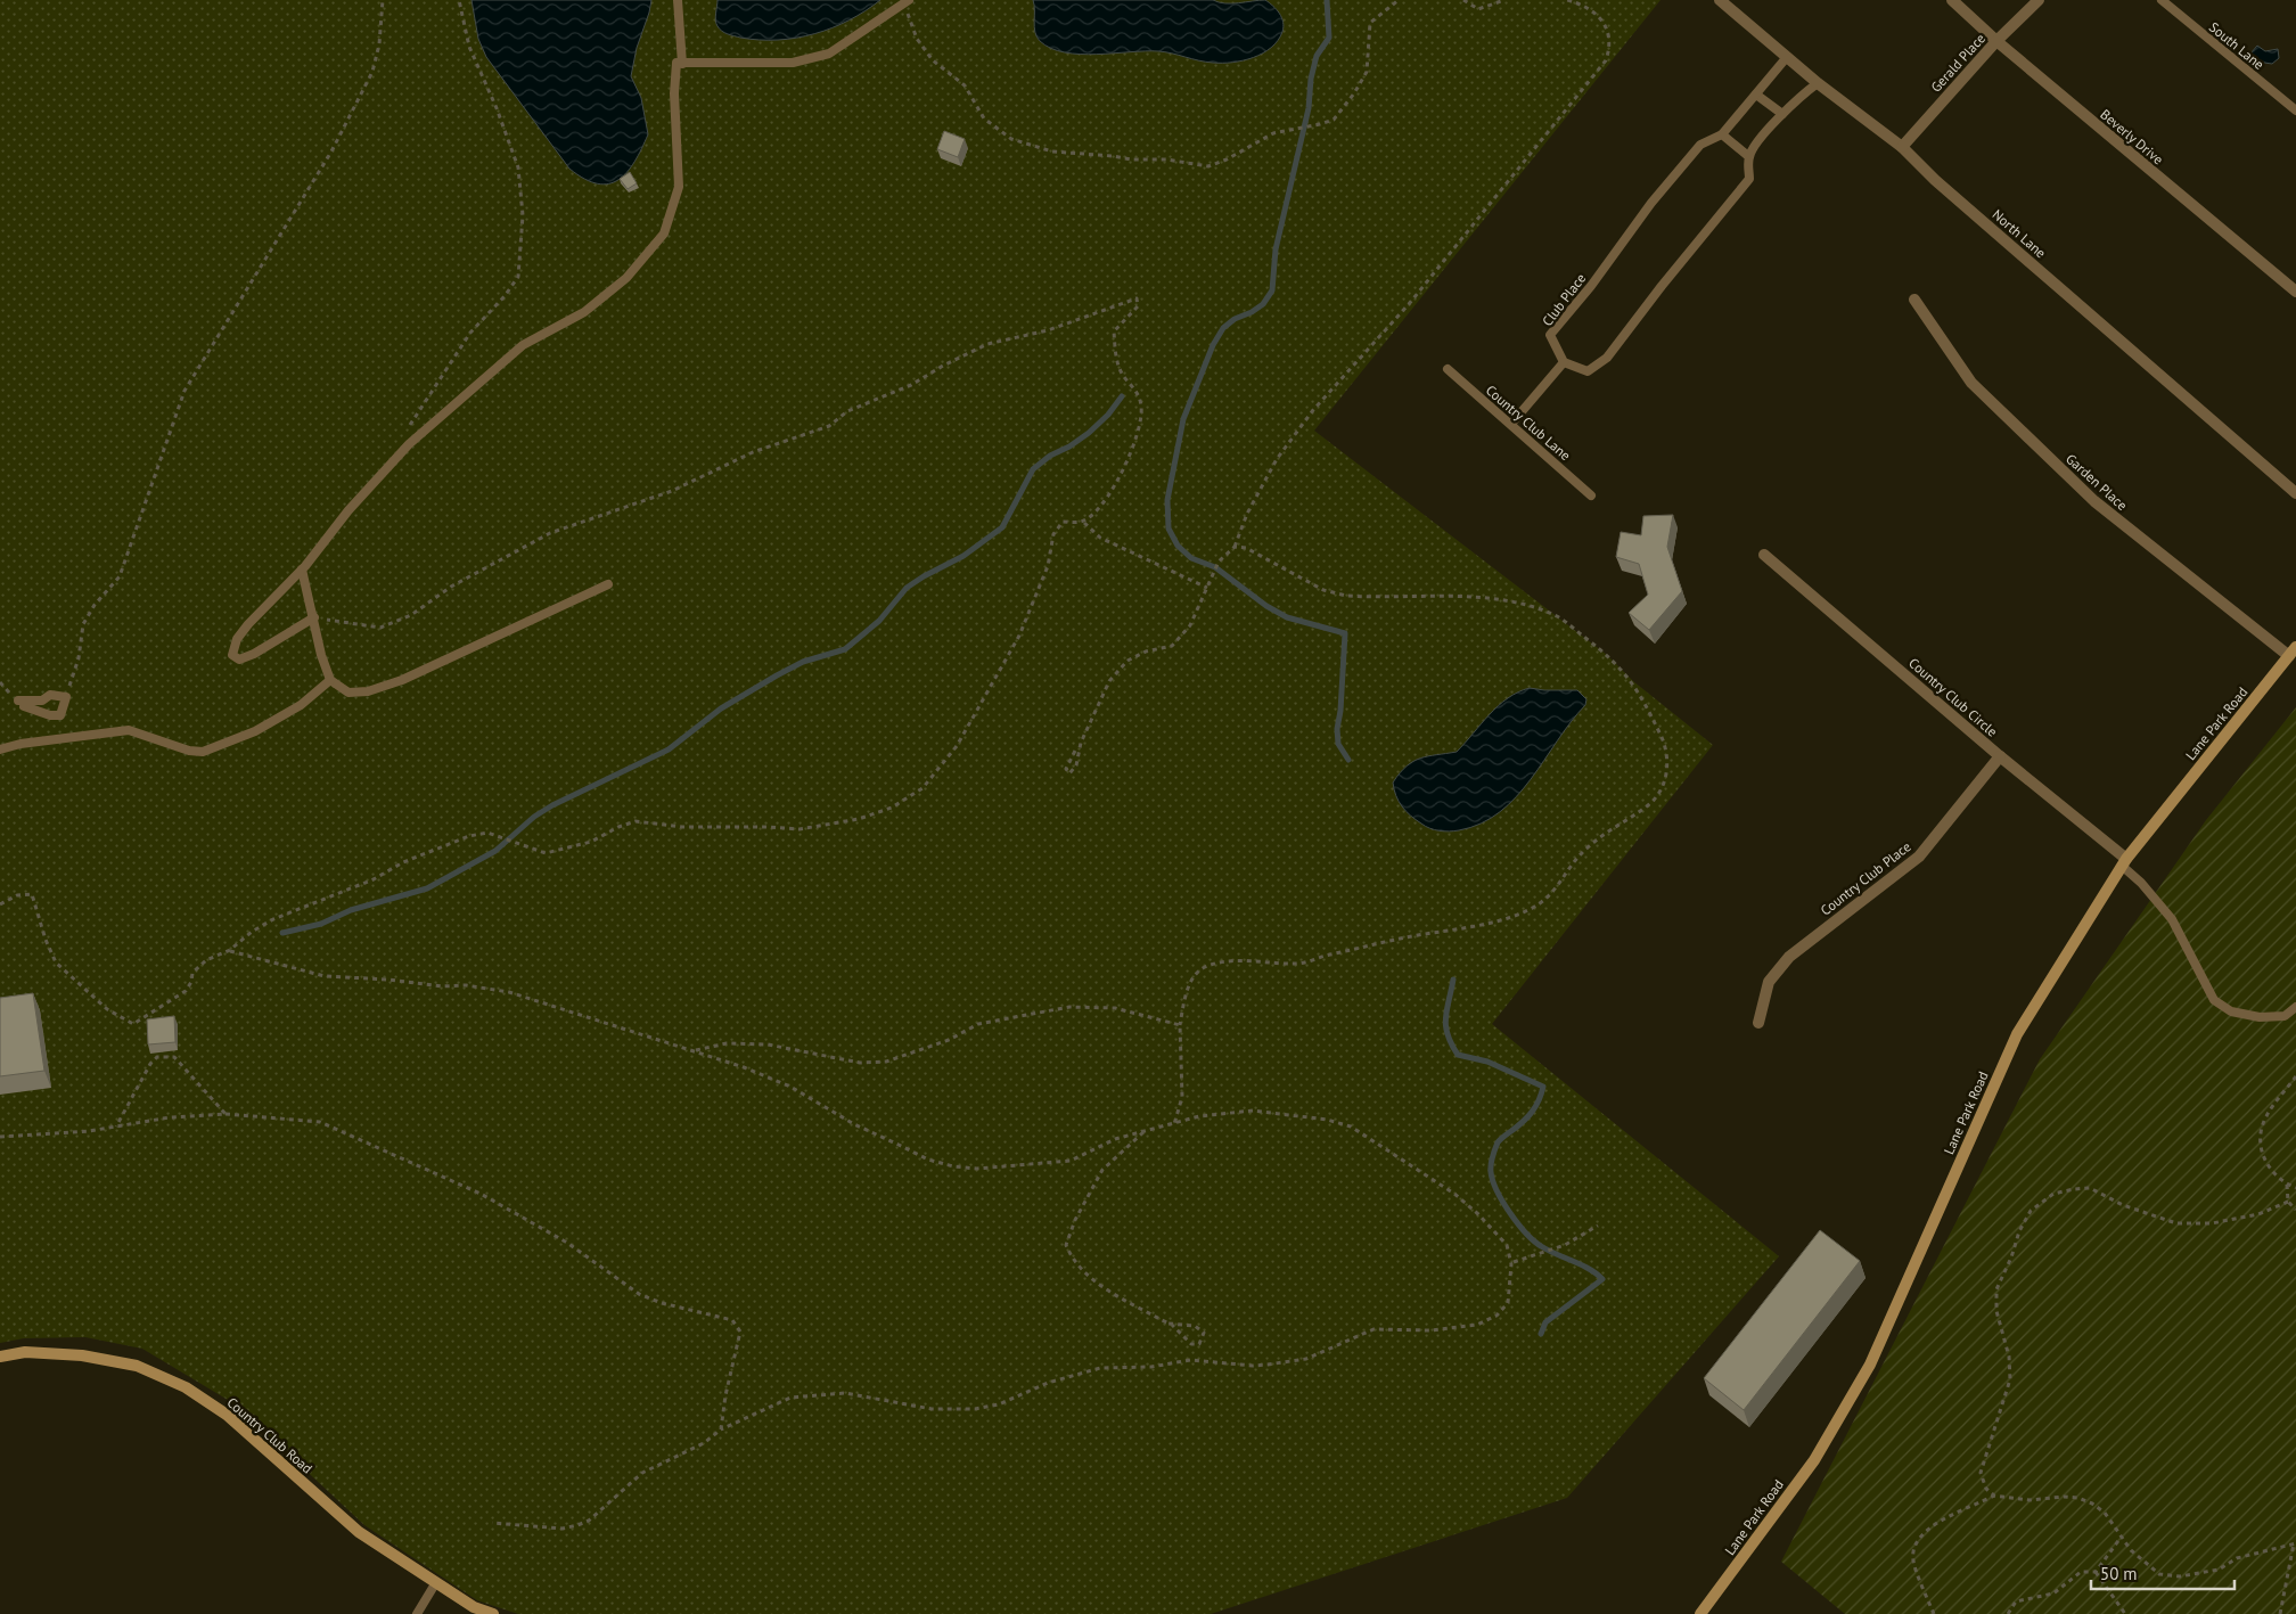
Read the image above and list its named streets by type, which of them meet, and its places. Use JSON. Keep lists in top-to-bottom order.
{
  "streets": {
    "street": [
      "Gerald Place",
      "Beverly Drive",
      "North Lane",
      "Garden Place",
      "Country Club Circle",
      "Lane Park Road",
      "Country Club Place",
      "Country Club Road"
    ],
    "lane": ["South Lane", "Club Place", "Country Club Lane"]
  },
  "crossings": [
    ["Gerald Place", "Beverly Drive"],
    ["Gerald Place", "North Lane"],
    ["North Lane", "Club Place"],
    ["Garden Place", "Lane Park Road"],
    ["Country Club Circle", "Lane Park Road"],
    ["Country Club Circle", "Country Club Place"]
  ],
  "scale_bar": "50 m"
}
